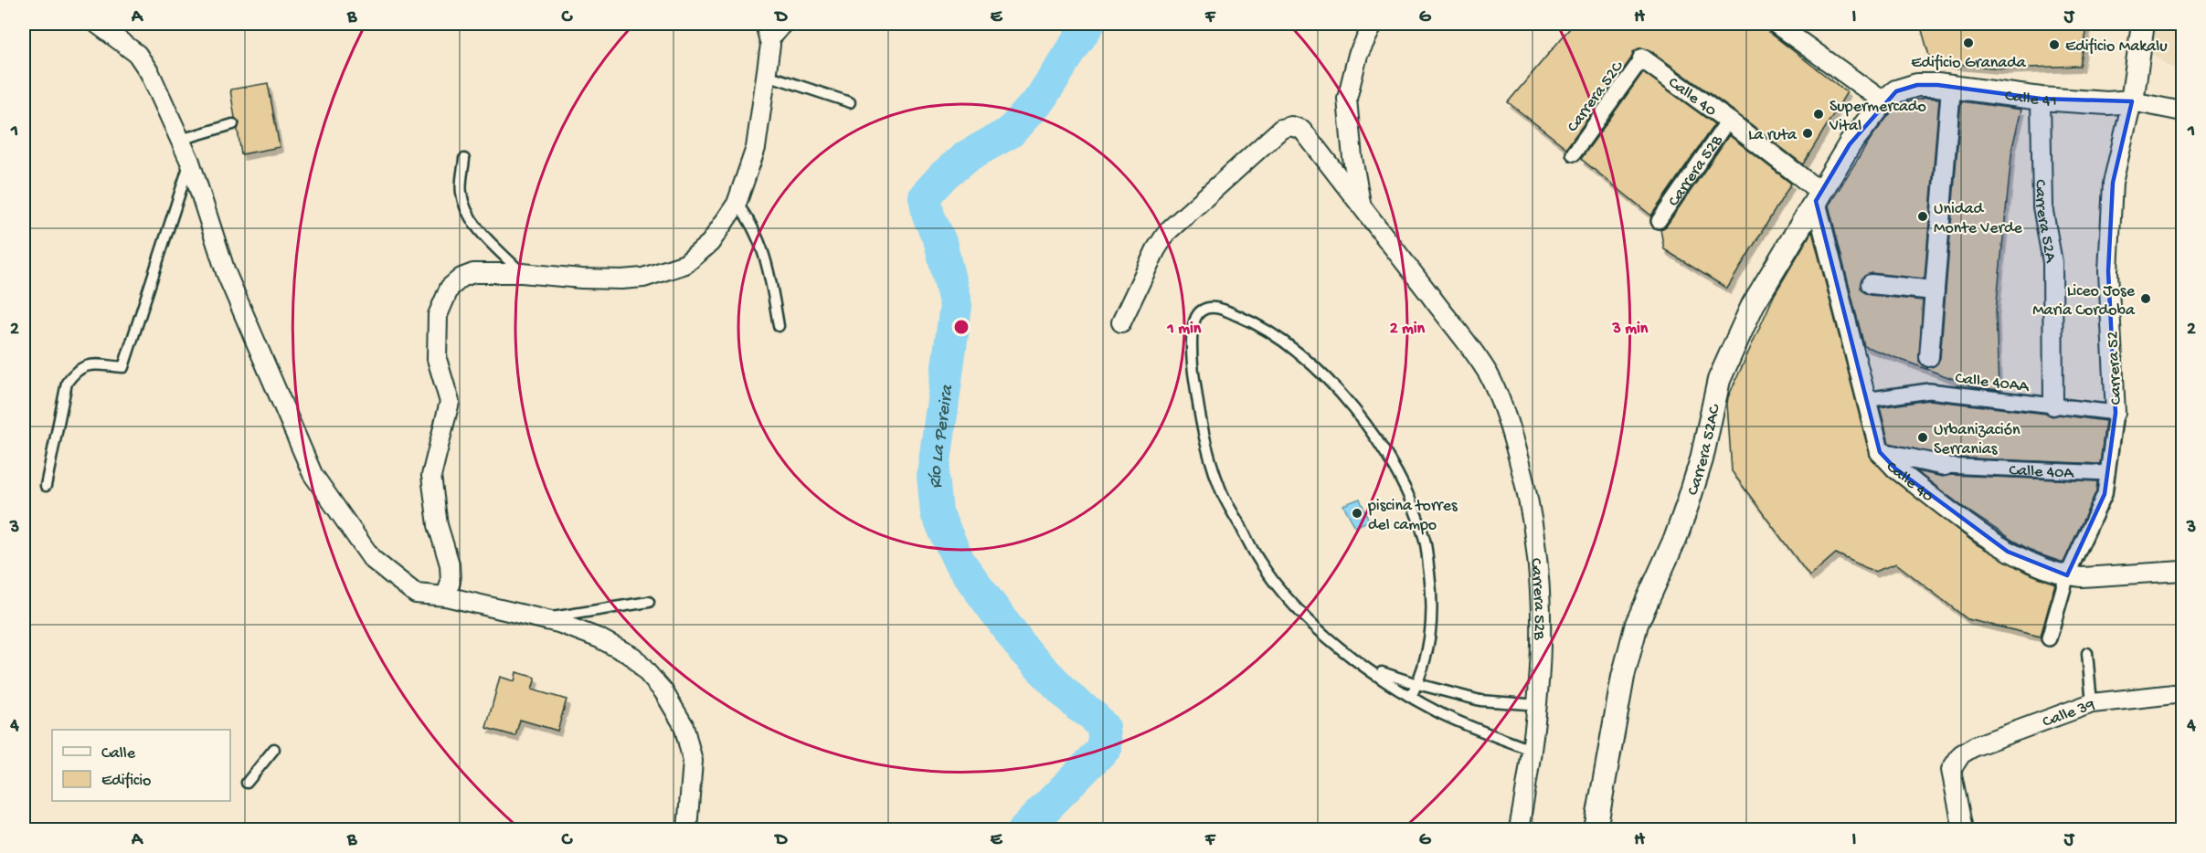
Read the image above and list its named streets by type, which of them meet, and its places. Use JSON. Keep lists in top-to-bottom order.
{
  "streets": {
    "street": [
      "Calle 40",
      "Carrera 52C",
      "Calle 41",
      "Carrera 52B",
      "Carrera 52A",
      "Carrera 52",
      "Calle 40AA",
      "Carrera 52AC",
      "Calle 40A",
      "Calle 39"
    ]
  },
  "crossings": [
    ["Calle 40", "Carrera 52C"],
    ["Calle 40", "Carrera 52B"],
    ["Calle 40", "Carrera 52"],
    ["Calle 40", "Calle 40AA"],
    ["Calle 40", "Carrera 52AC"],
    ["Calle 40", "Calle 40A"],
    ["Calle 41", "Carrera 52A"],
    ["Calle 41", "Carrera 52"],
    ["Calle 41", "Carrera 52AC"],
    ["Carrera 52A", "Calle 40AA"],
    ["Carrera 52", "Calle 40AA"],
    ["Carrera 52", "Calle 40A"]
  ],
  "water": ["Río La Pereira"],
  "places": [
    "Edificio Granada",
    "Edificio Makalu",
    "Supermercado Vital",
    "La ruta",
    "Unidad Monte Verde",
    "Liceo Jose Maria Cordoba",
    "Urbanización Serranias",
    "piscina torres del campo"
  ],
  "legend": ["Calle", "Edificio"],
  "grid": {
    "columns": [
      "A",
      "B",
      "C",
      "D",
      "E",
      "F",
      "G",
      "H",
      "I",
      "J"
    ],
    "rows": [
      "1",
      "2",
      "3",
      "4"
    ]
  },
  "rings": ["1 min", "2 min", "3 min"]
}
